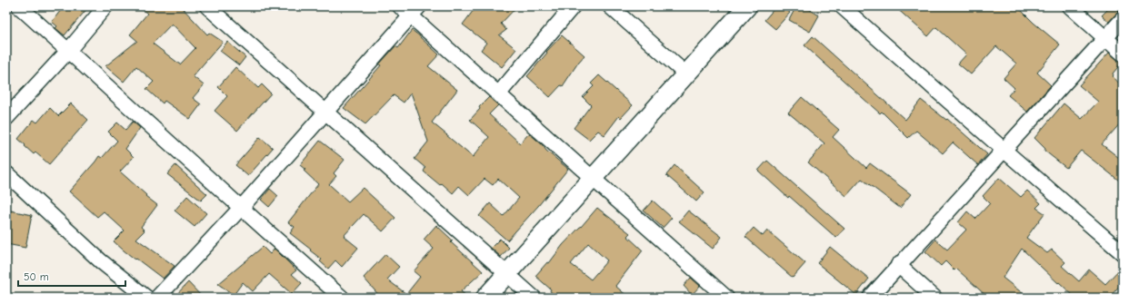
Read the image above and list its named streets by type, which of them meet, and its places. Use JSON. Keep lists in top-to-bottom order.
{
  "scale_bar": "50 m"
}
